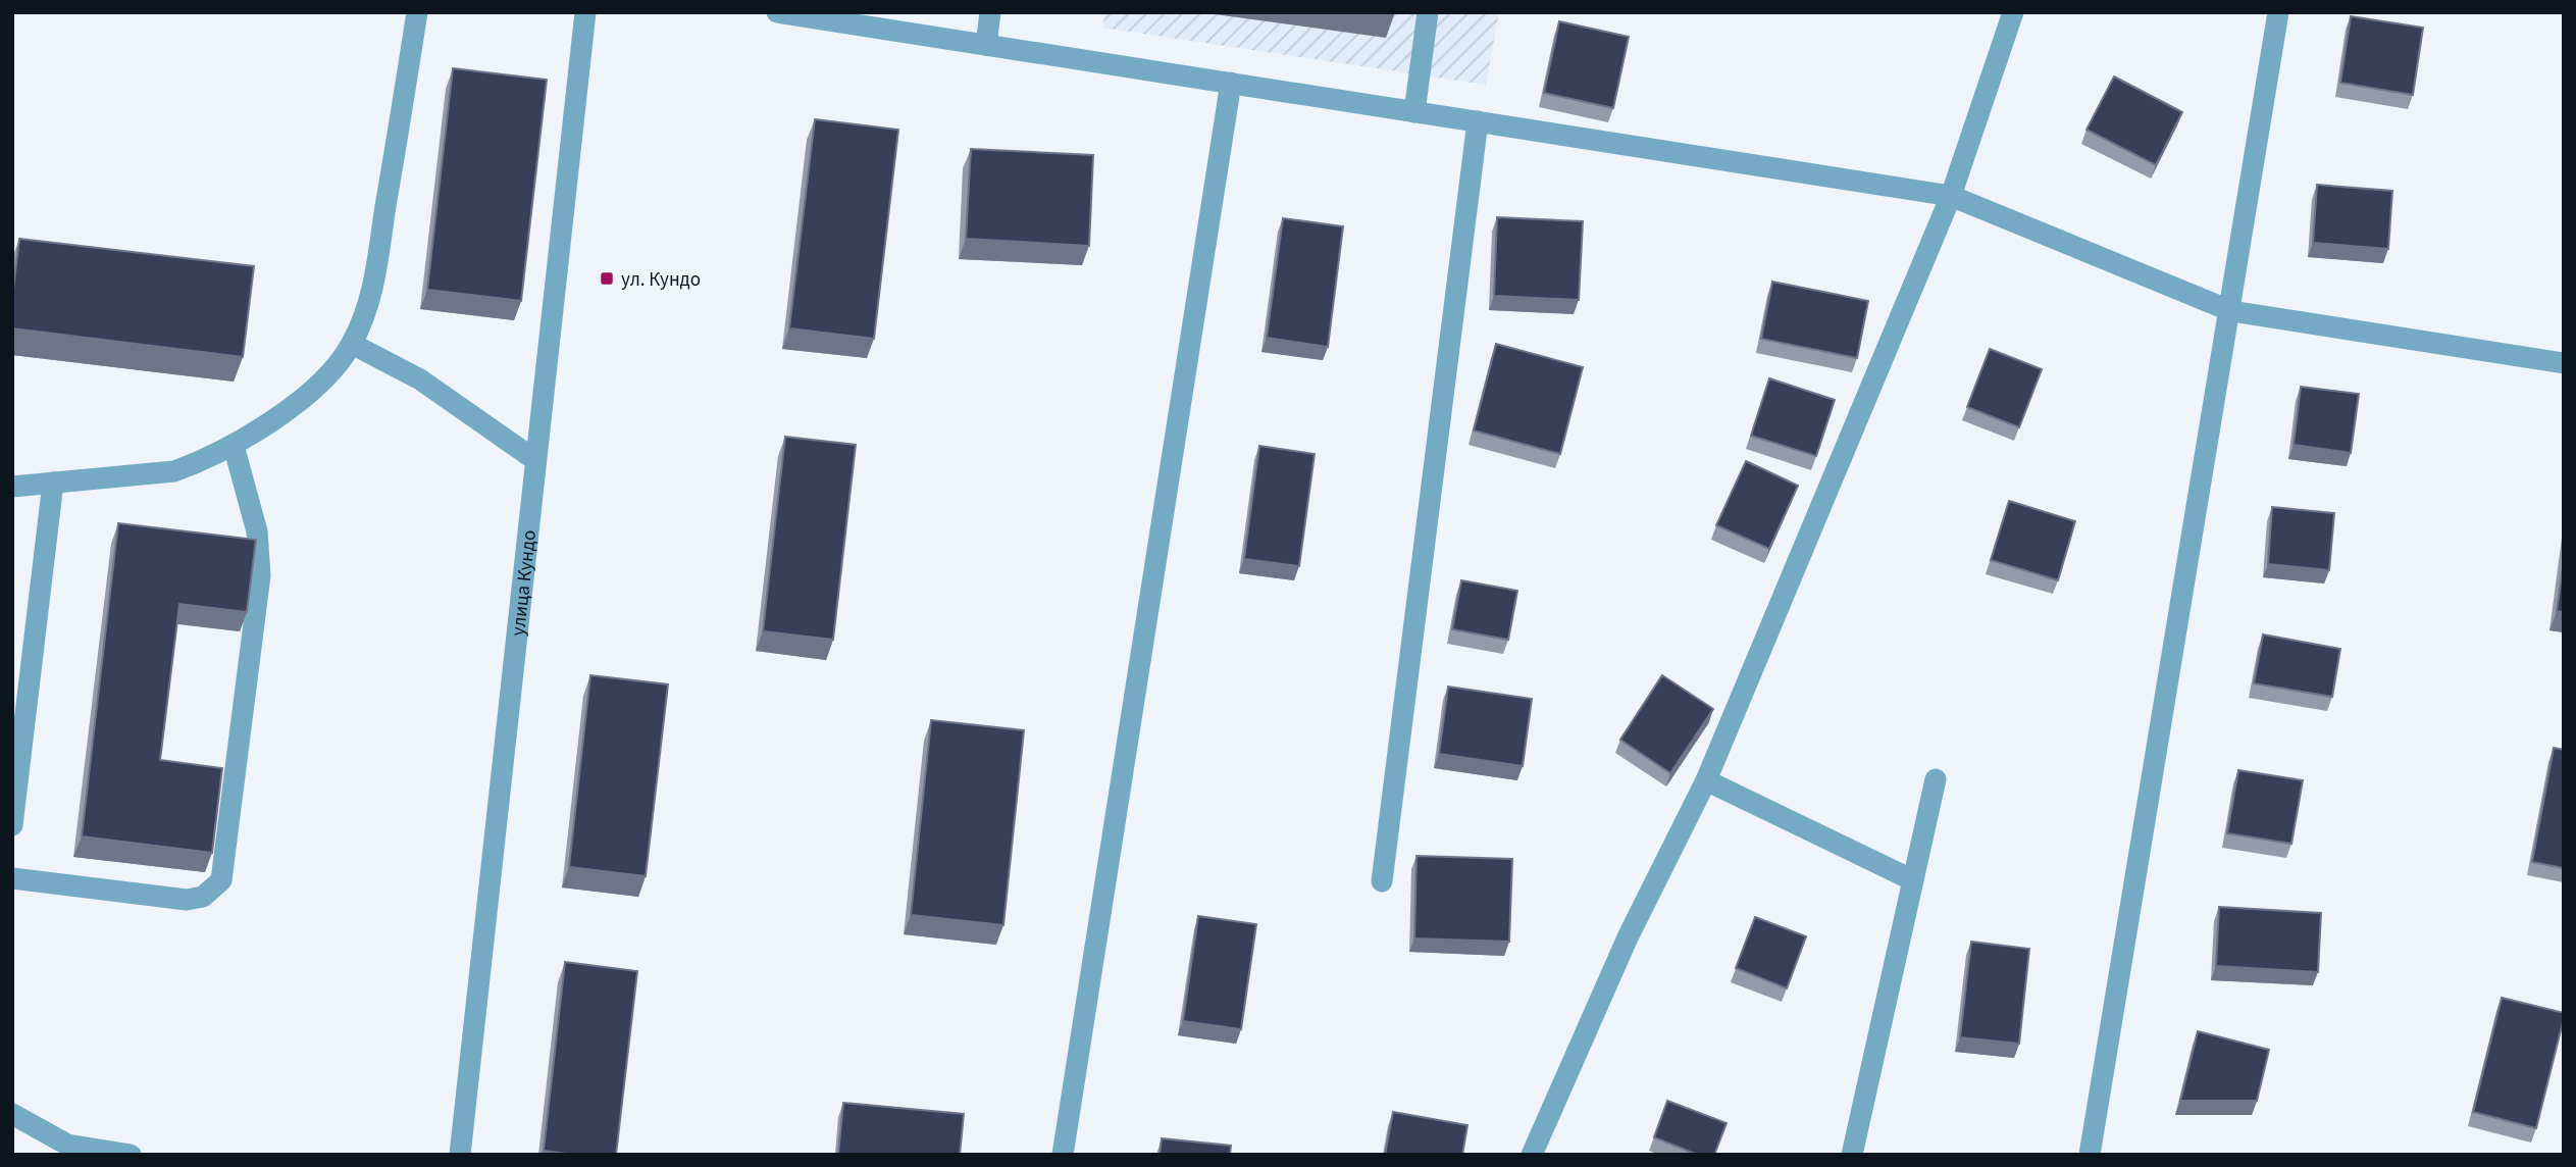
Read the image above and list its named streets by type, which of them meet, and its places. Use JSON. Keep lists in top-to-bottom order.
{
  "streets": {
    "street": ["улица Кундо"]
  },
  "places": {
    "transit": ["ул. Кундо"]
  }
}
